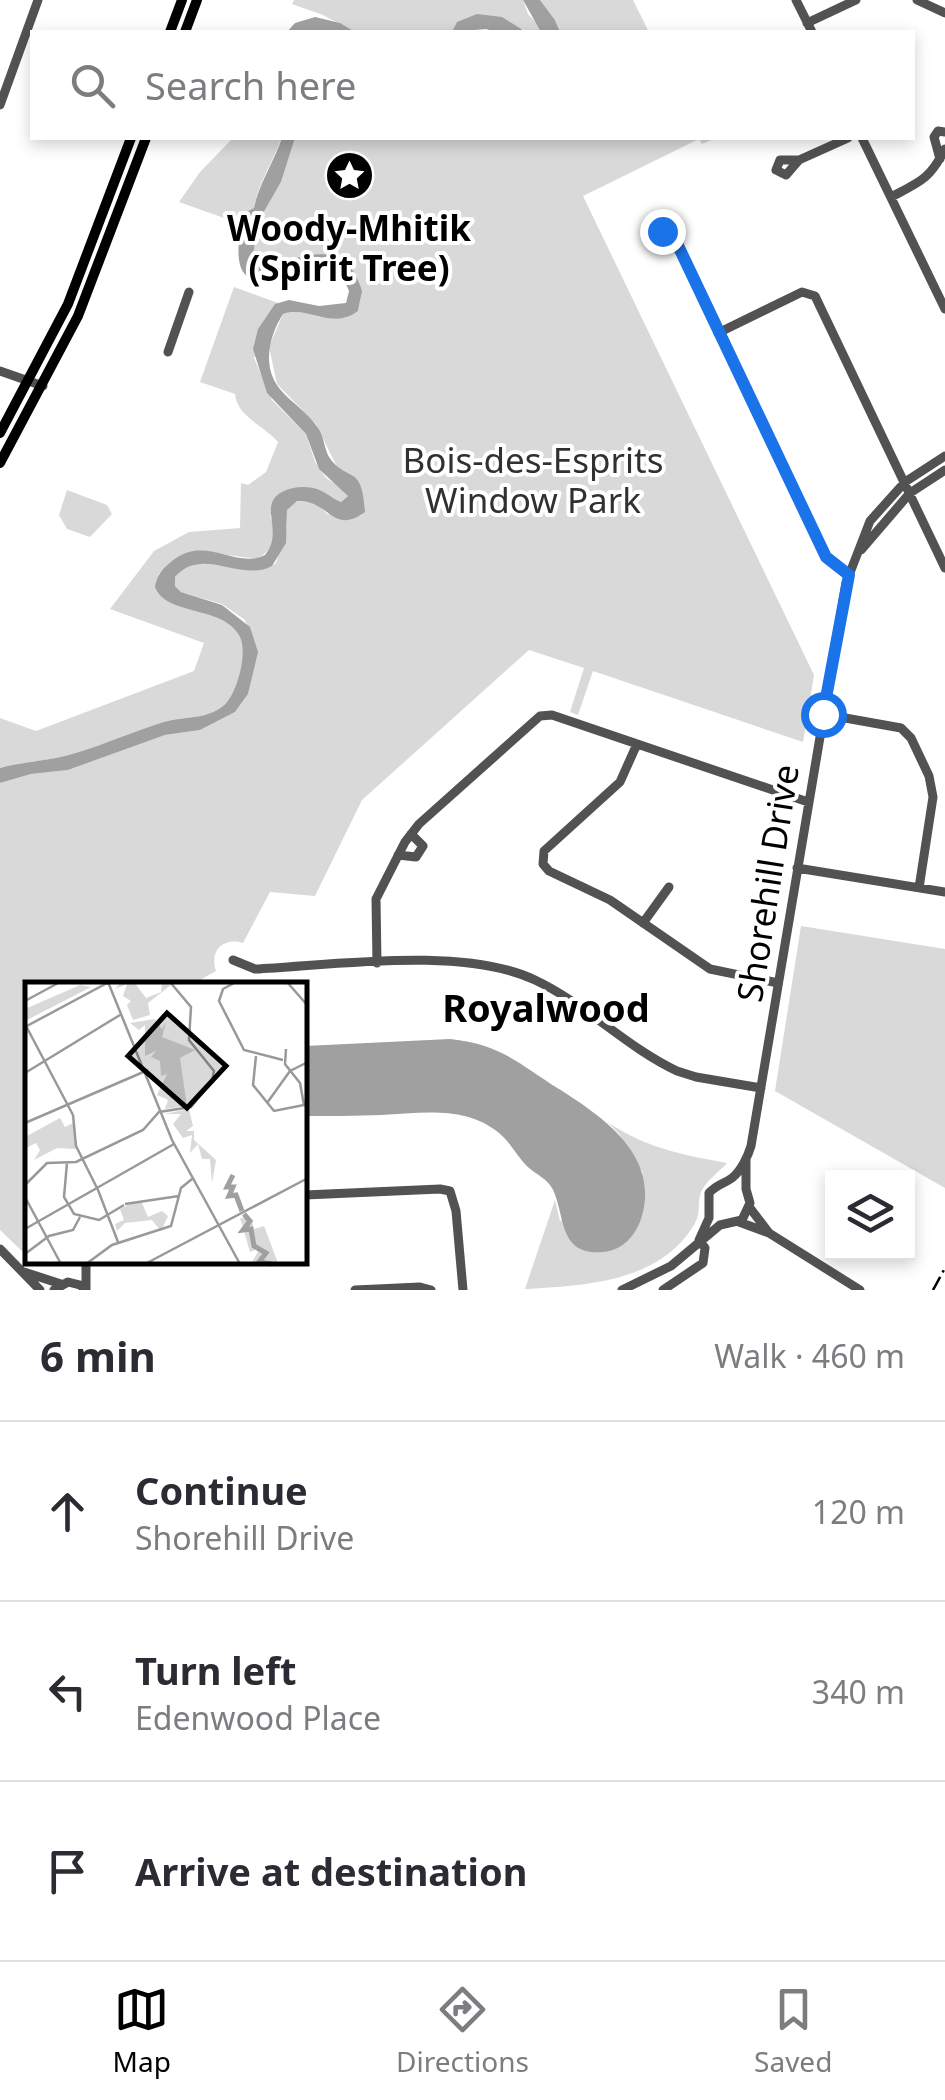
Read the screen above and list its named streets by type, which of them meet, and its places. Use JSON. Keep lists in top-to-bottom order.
{
  "streets": {
    "street": ["Shorehill Drive"]
  },
  "districts": ["Royalwood"],
  "parks": ["Bois-des-Esprits Window Park"],
  "places": {
    "place": ["Woody-Mhitik (Spirit Tree)"]
  },
  "page": {
    "search": "Search here",
    "heading": ["6 min", "Walk · 460 m"],
    "list": [
      ["Continue", "Shorehill Drive", "120 m"],
      ["Turn left", "Edenwood Place", "340 m"],
      "Arrive at destination"
    ],
    "nav": ["Map", "Directions", "Saved"]
  }
}
